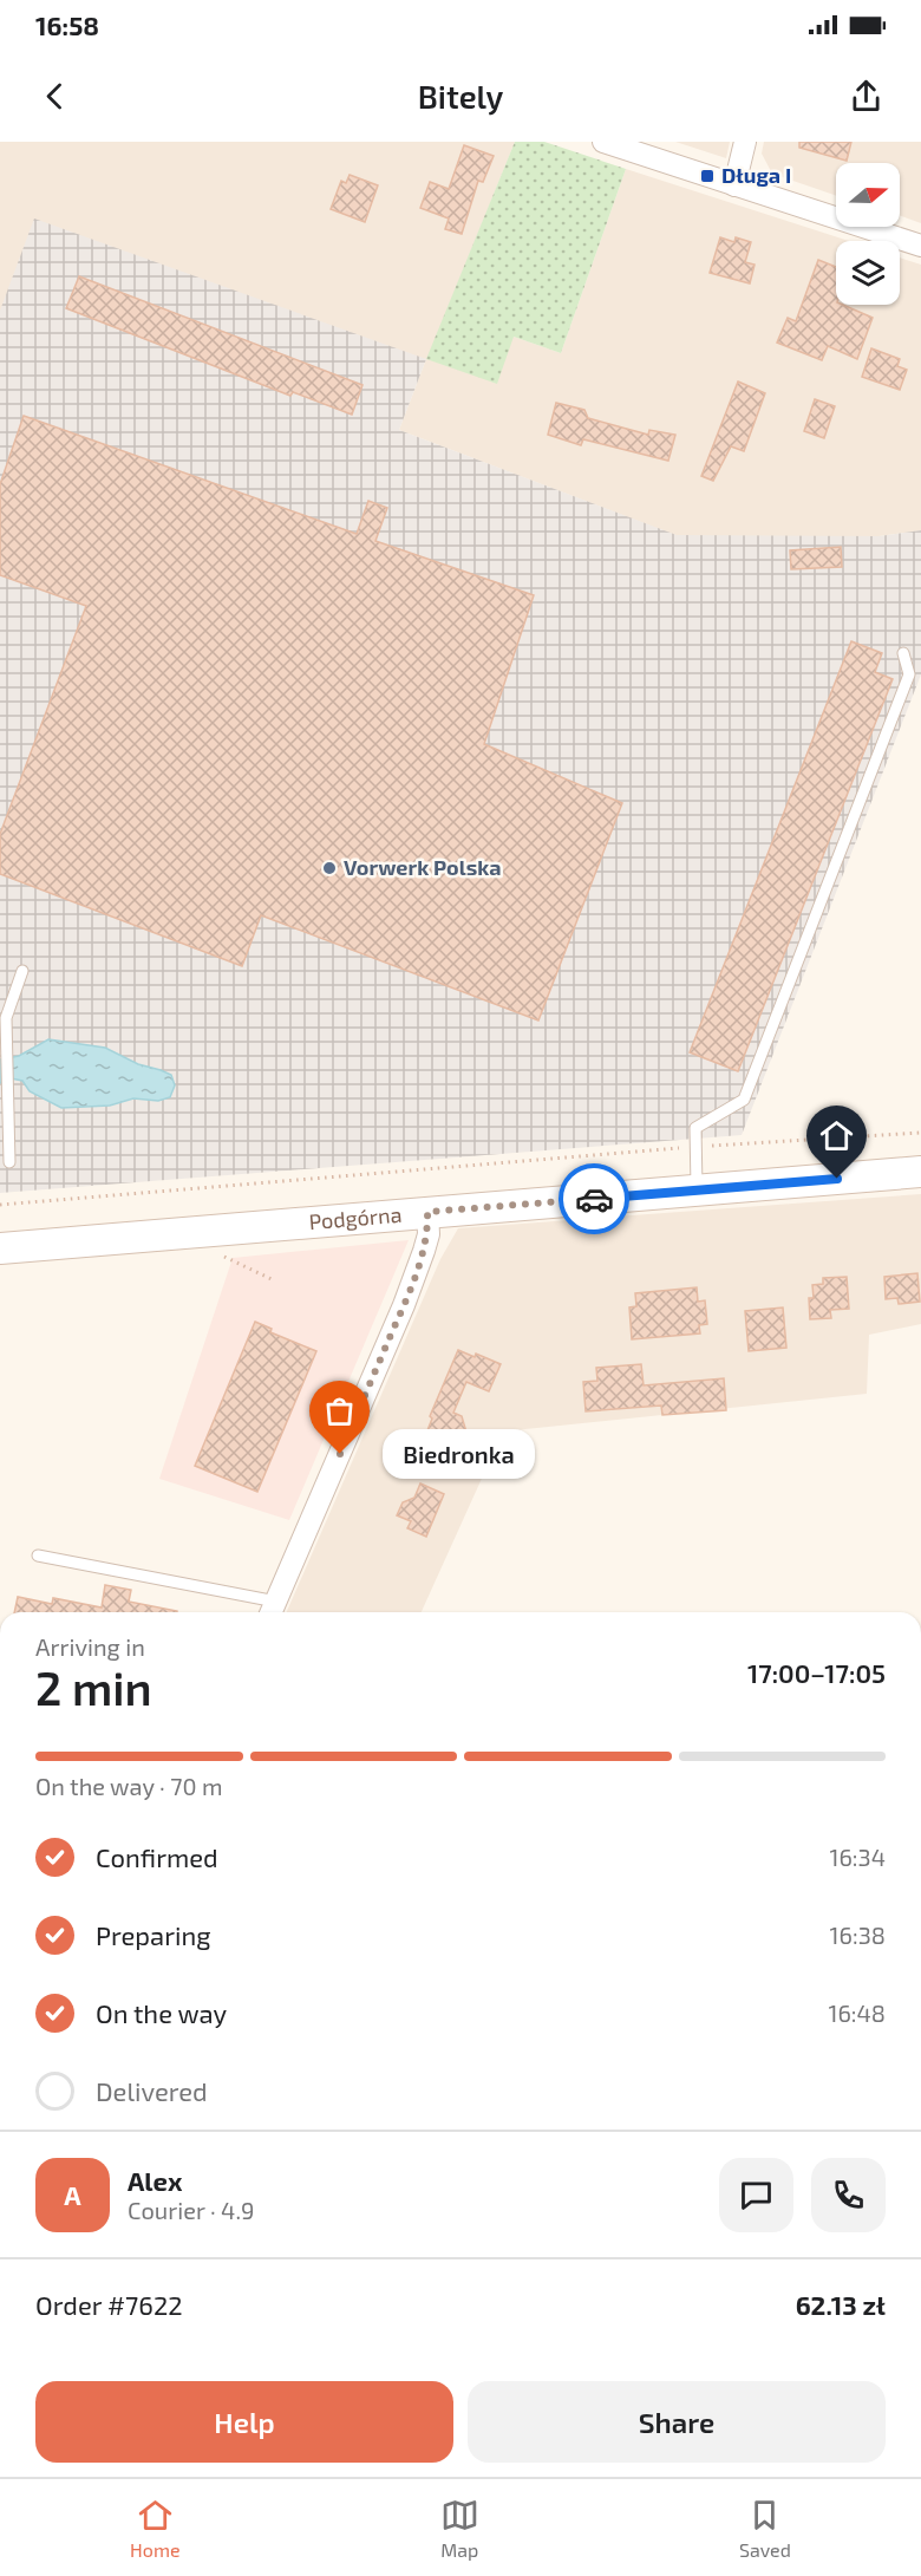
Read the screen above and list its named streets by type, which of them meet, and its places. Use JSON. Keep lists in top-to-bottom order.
{
  "streets": {
    "main road": ["Podgórna"]
  },
  "places": {
    "transit": ["Długa I"],
    "other": ["Vorwerk Polska", "Biedronka"]
  },
  "north": "right",
  "page": {
    "status": "16:58",
    "header": "Bitely",
    "bubble": "Biedronka",
    "heading": ["2 min", "Arriving in", "17:00–17:05"],
    "panel": [
      "Alex",
      "Courier · 4.9",
      "Order #7622",
      "62.13 zł"
    ],
    "bar": "On the way · 70 m",
    "list": [
      ["Confirmed", "16:34"],
      ["Preparing", "16:38"],
      ["On the way", "16:48"],
      "Delivered"
    ],
    "round": "A",
    "buttons": ["Help", "Share"],
    "tabs": ["Home", "Map", "Saved"]
  }
}
